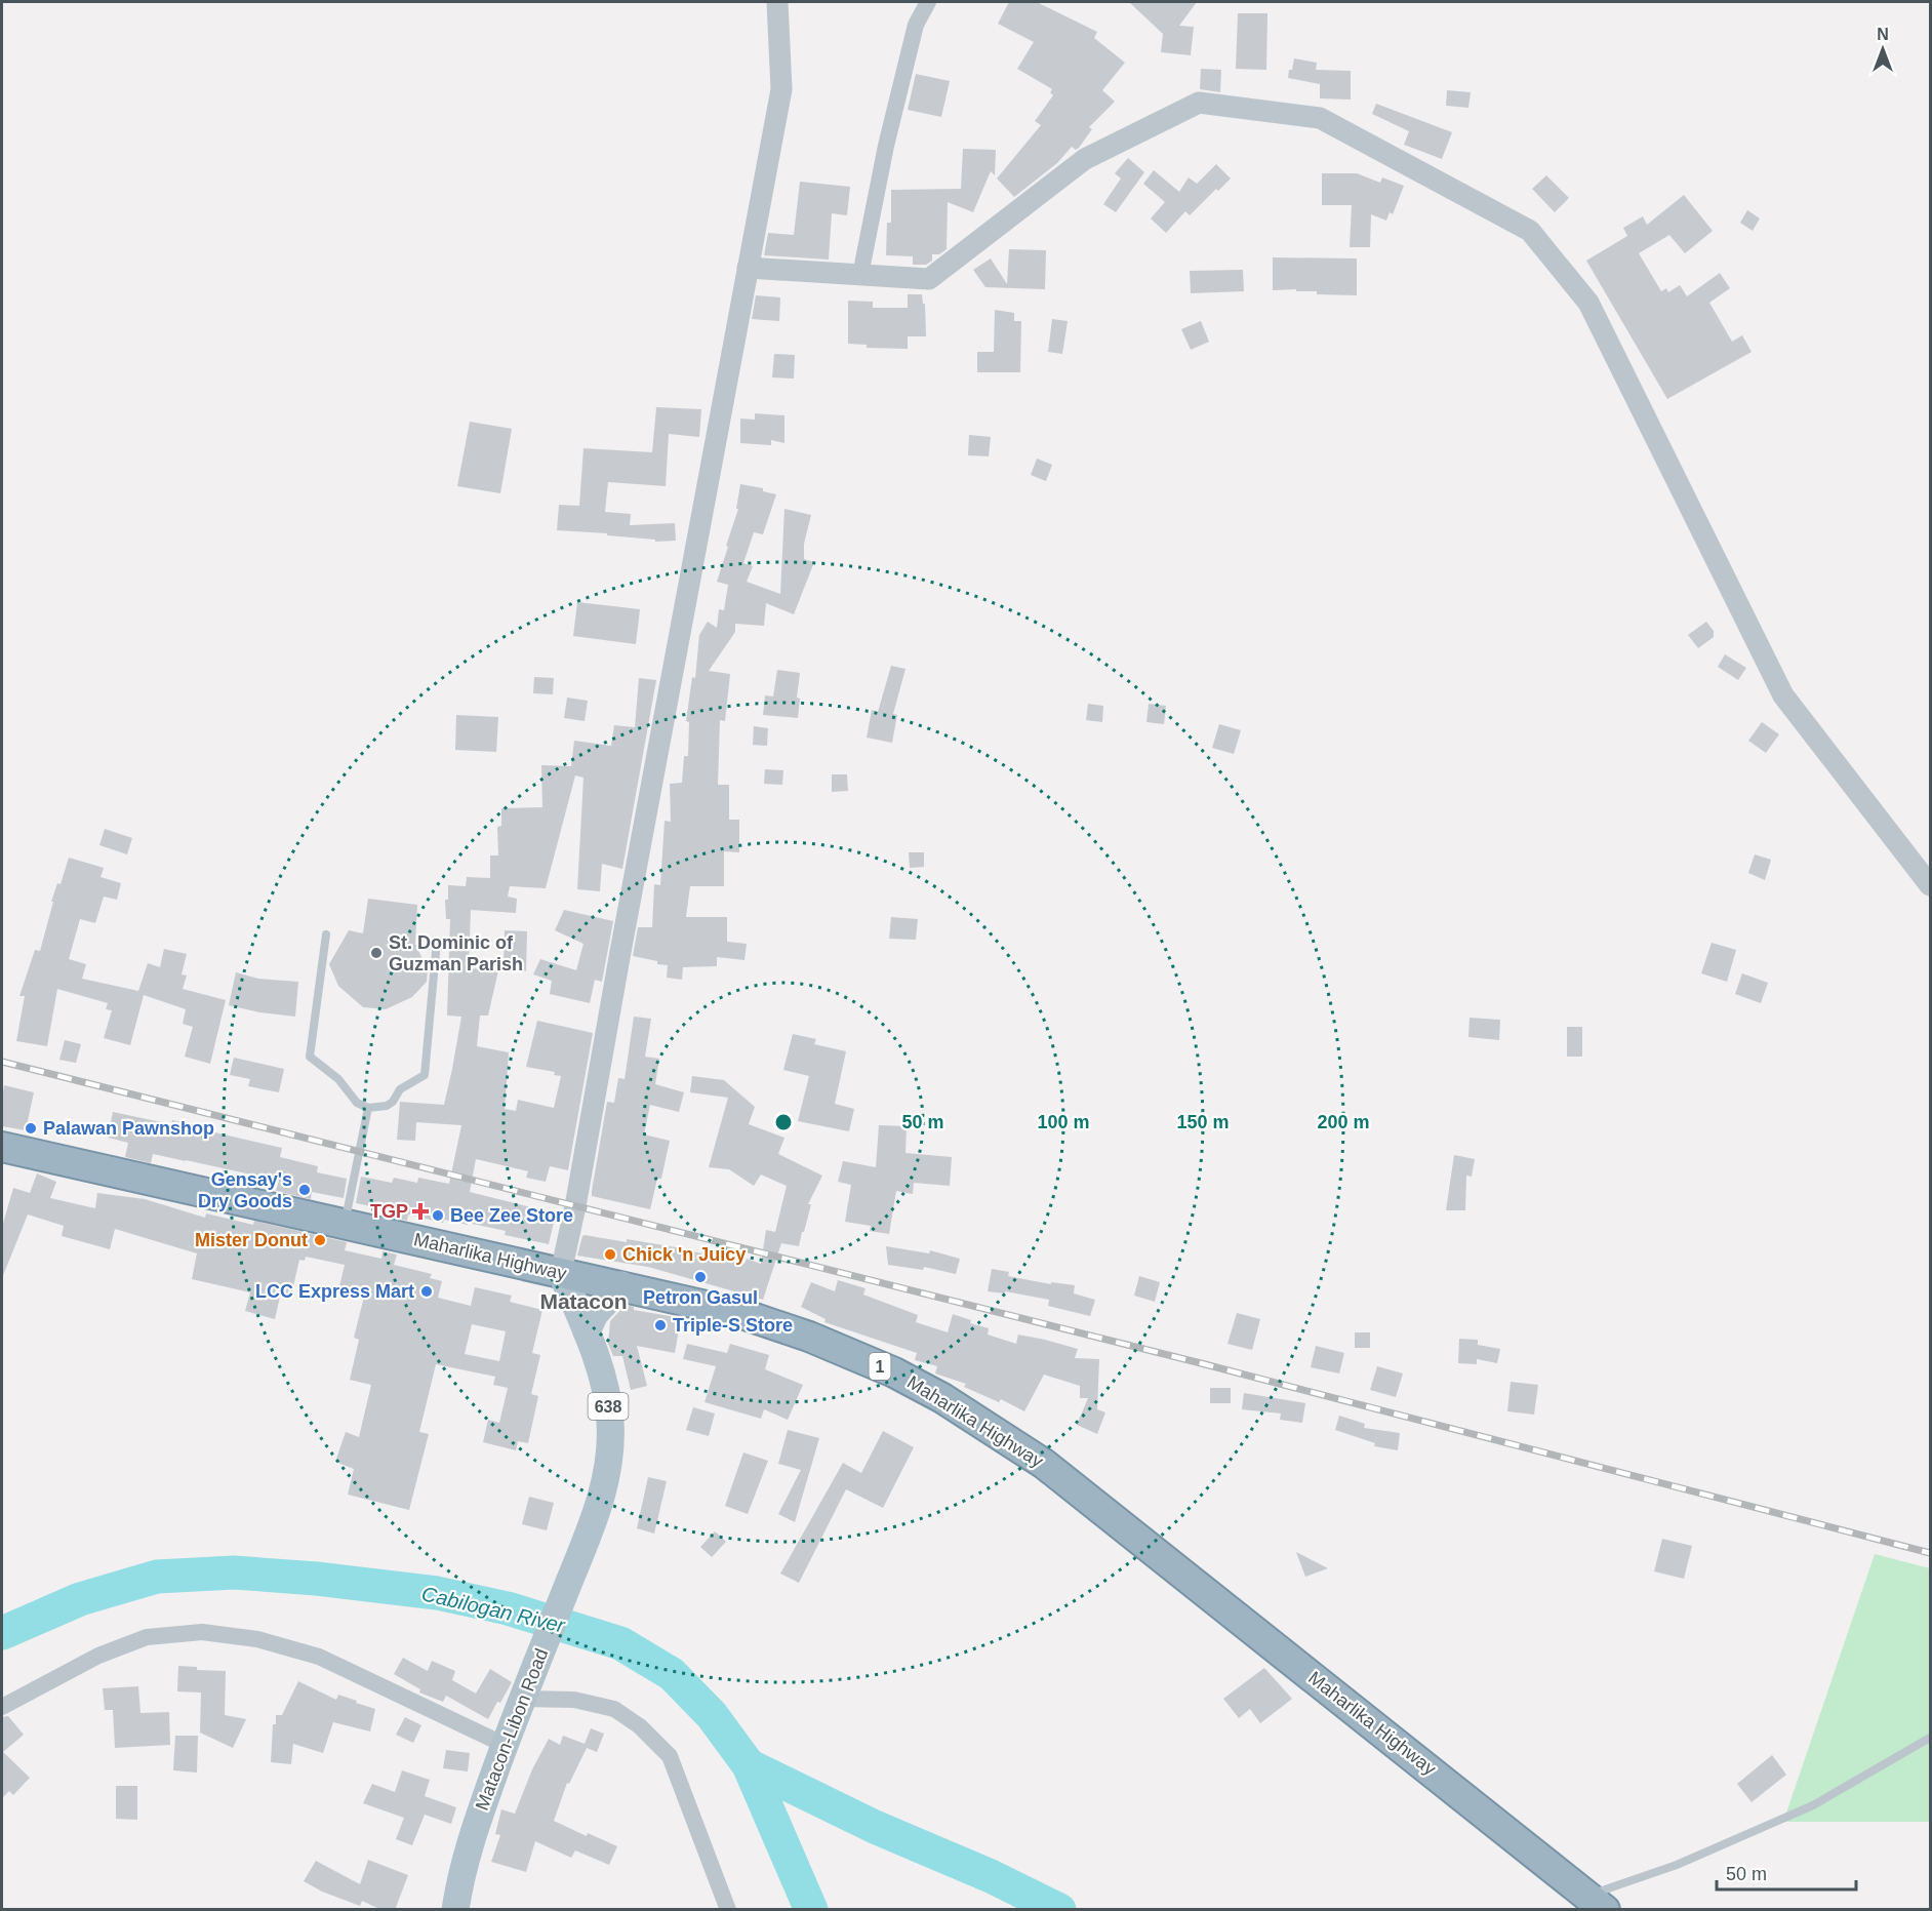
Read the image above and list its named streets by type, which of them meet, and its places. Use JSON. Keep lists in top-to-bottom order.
{
  "streets": {
    "highway": ["Maharlika Highway", "1"],
    "main road": ["638", "Matacon-Libon Road"]
  },
  "crossings": [
    ["Maharlika Highway", "Matacon-Libon Road"]
  ],
  "districts": ["Matacon"],
  "water": ["Cabilogan River"],
  "places": {
    "other": [
      "St. Dominic of Guzman Parish",
      "Palawan Pawnshop",
      "Gensay's Dry Goods",
      "Bee Zee Store",
      "Mister Donut",
      "Chick 'n Juicy",
      "Petron Gasul",
      "LCC Express Mart",
      "Triple-S Store"
    ],
    "health": ["TGP"]
  },
  "scale_bar": "50 m",
  "north": "top",
  "rings": [
    "50 m",
    "100 m",
    "150 m",
    "200 m"
  ]
}
